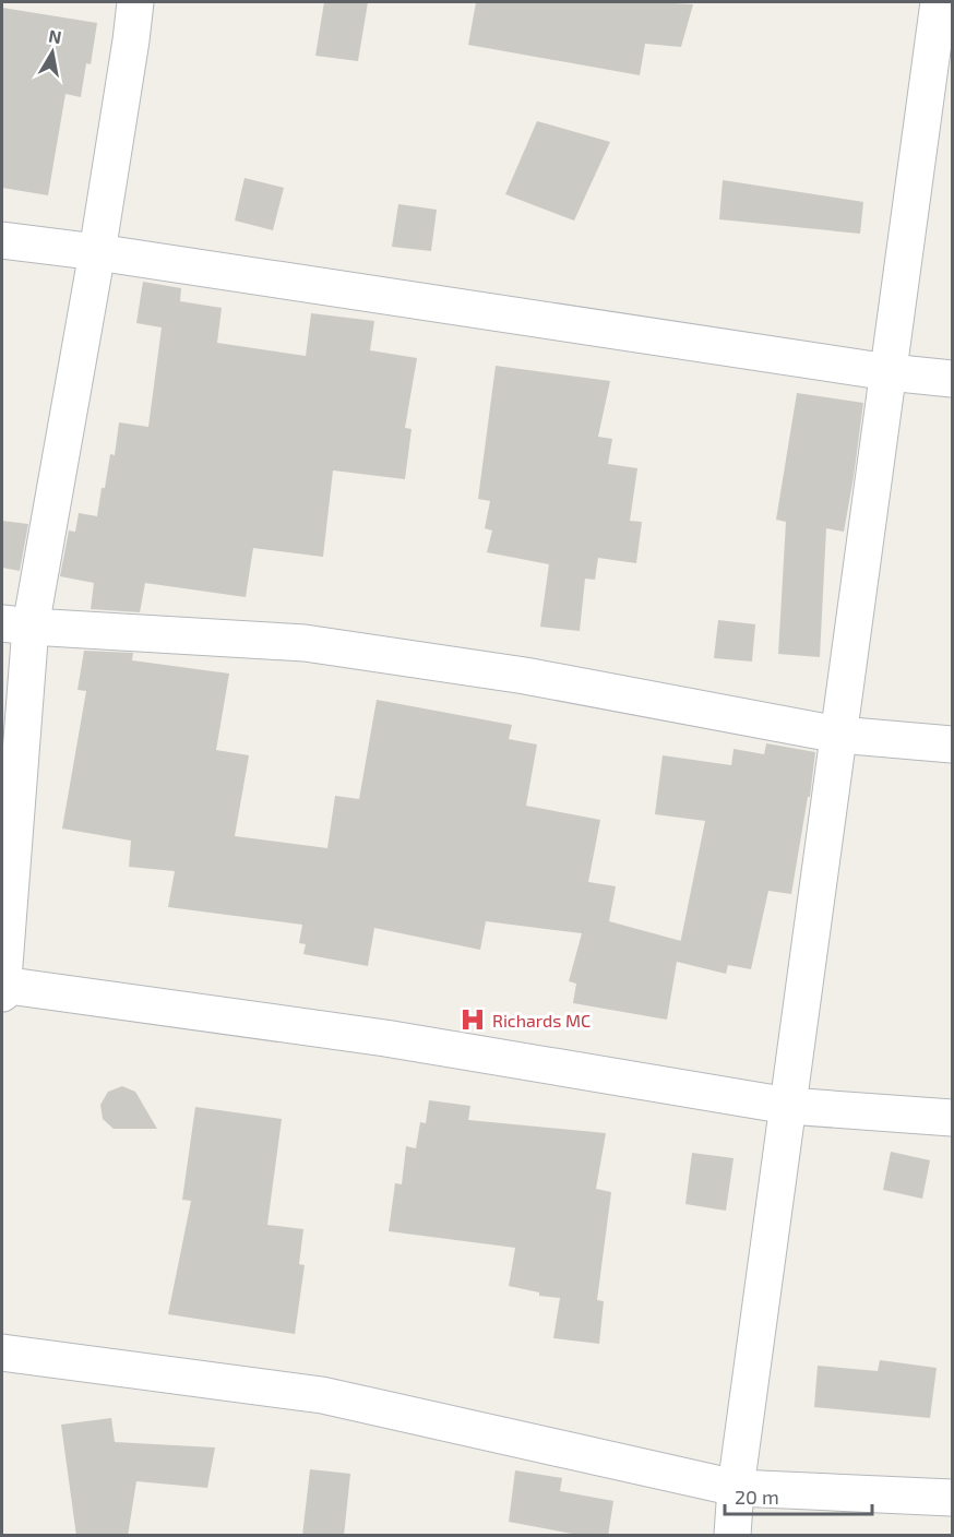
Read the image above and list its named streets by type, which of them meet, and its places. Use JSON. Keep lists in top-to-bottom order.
{
  "places": {
    "hospital": ["Richards MC"]
  },
  "scale_bar": "20 m",
  "north": "top"
}
